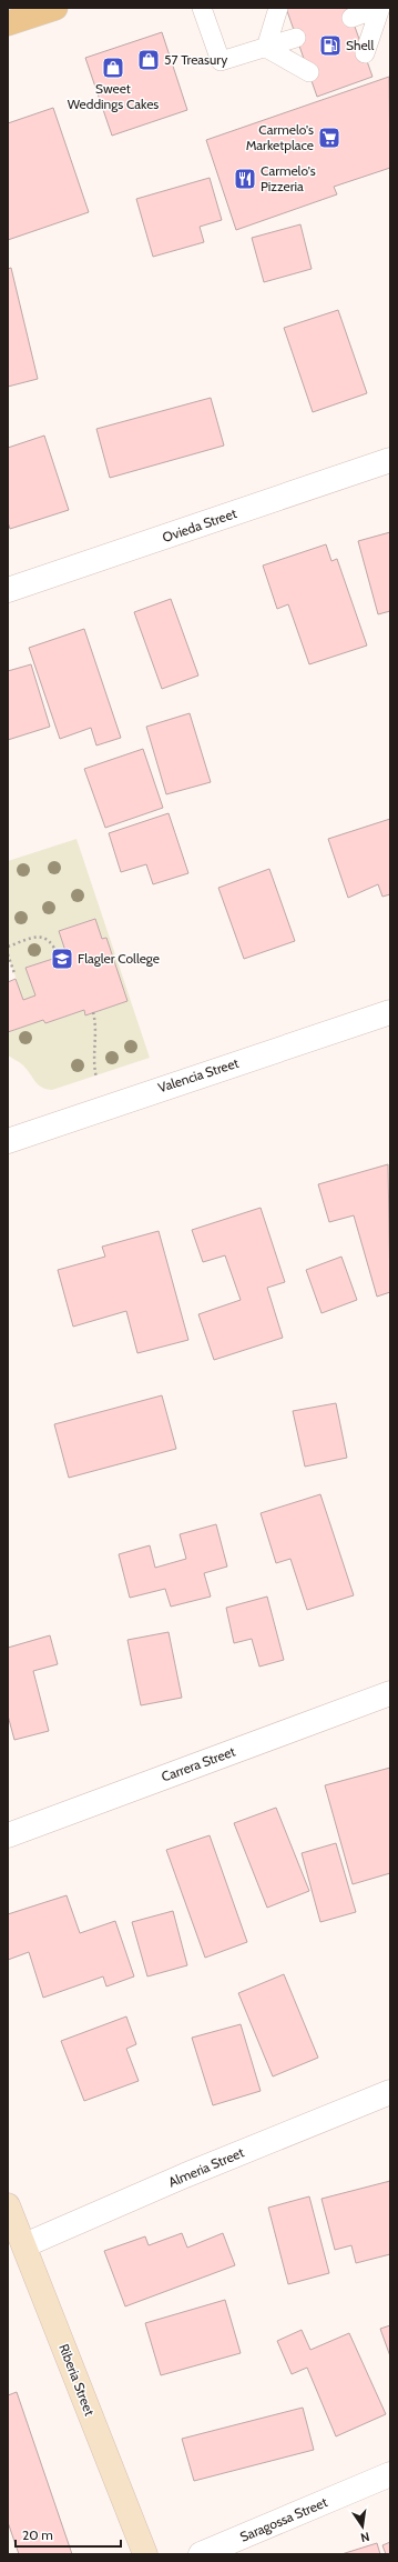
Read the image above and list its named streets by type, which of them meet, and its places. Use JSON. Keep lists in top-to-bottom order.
{
  "streets": {
    "street": [
      "Ovieda Street",
      "Valencia Street",
      "Carrera Street",
      "Almeria Street",
      "Riberia Street",
      "Saragossa Street"
    ]
  },
  "crossings": [
    ["Almeria Street", "Riberia Street"]
  ],
  "places": {
    "fuel station": ["Shell"],
    "shop": ["57 Treasury", "Sweet Weddings Cakes"],
    "supermarket": ["Carmelo's Marketplace"],
    "restaurant": ["Carmelo's Pizzeria"],
    "school or university": ["Flagler College"]
  },
  "scale_bar": "20 m",
  "north": "bottom"
}
